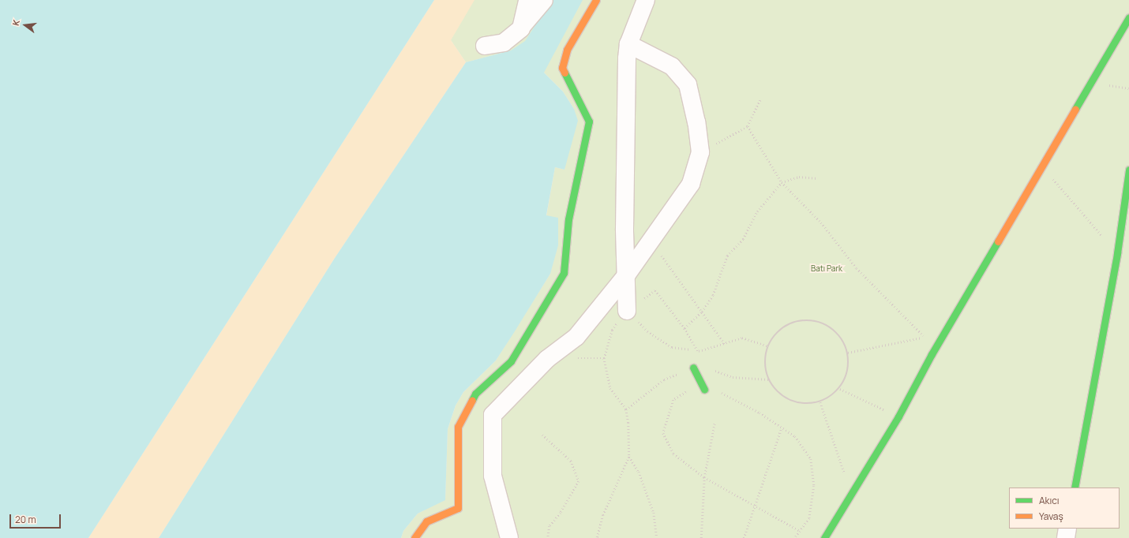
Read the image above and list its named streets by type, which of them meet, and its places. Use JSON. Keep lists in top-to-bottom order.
{
  "parks": ["Batı Park"],
  "legend": ["Akıcı", "Yavaş"],
  "scale_bar": "20 m",
  "north": "left"
}
